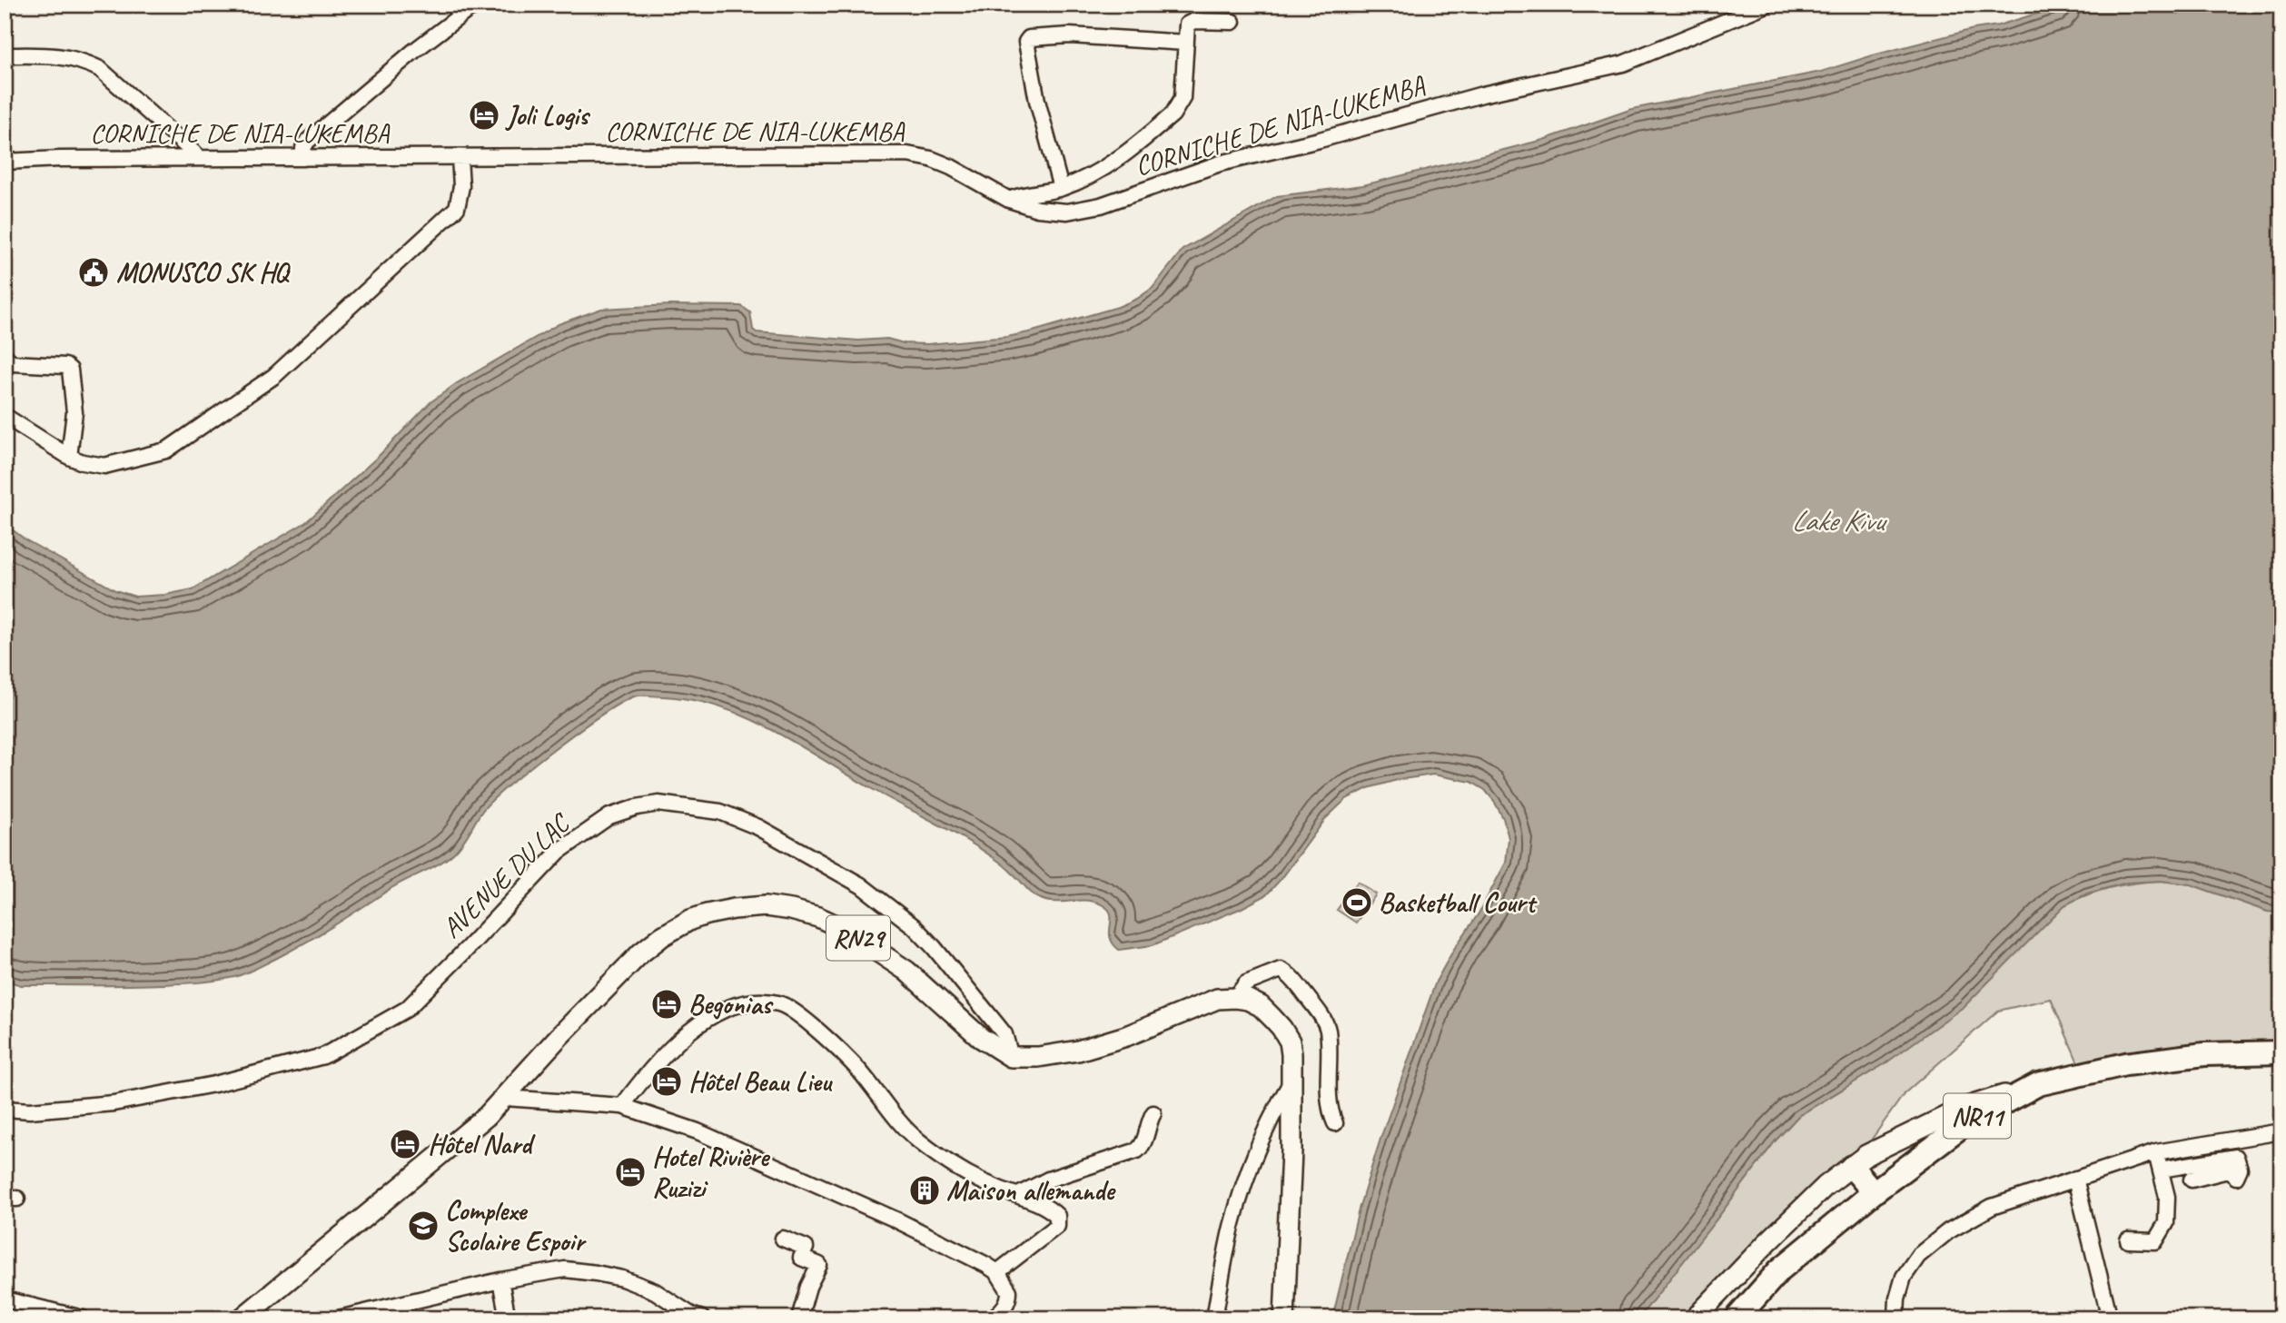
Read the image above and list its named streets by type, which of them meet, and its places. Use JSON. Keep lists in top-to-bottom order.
{
  "streets": {
    "highway": ["NR11"],
    "main road": ["RN29"],
    "street": ["CORNICHE DE NIA-LUKEMBA", "AVENUE DU LAC"]
  },
  "crossings": [
    ["AVENUE DU LAC", "RN29"]
  ],
  "water": ["Lake Kivu"],
  "places": {
    "hotel": [
      "Joli Logis",
      "Begonias",
      "Hôtel Beau Lieu",
      "Hôtel Nard",
      "Hotel Rivière Ruzizi"
    ],
    "public building": ["MONUSCO SK HQ"],
    "sports": ["Basketball Court"],
    "building": ["Maison allemande"],
    "school or university": ["Complexe Scolaire Espoir"]
  }
}
